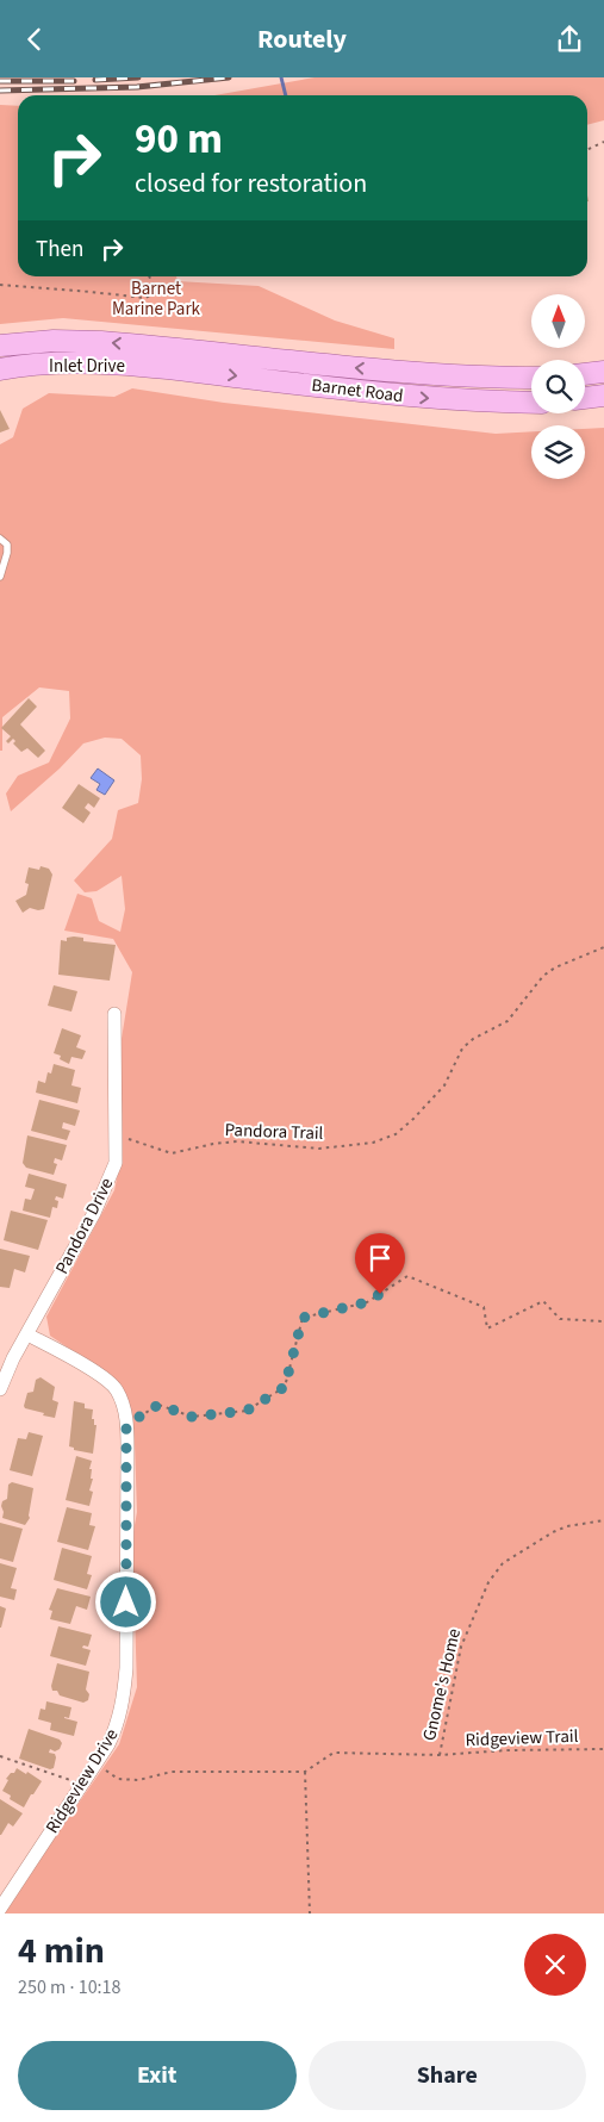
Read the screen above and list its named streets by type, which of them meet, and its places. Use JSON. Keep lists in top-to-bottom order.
{
  "streets": {
    "main road": ["Inlet Drive", "Barnet Road"],
    "street": ["Pandora Drive", "Ridgeview Drive"],
    "path": ["Pandora Trail", "Gnome's Home", "Ridgeview Trail"]
  },
  "crossings": [
    ["Inlet Drive", "Barnet Road"],
    ["Pandora Trail", "Pandora Drive"],
    ["Pandora Drive", "Ridgeview Drive"],
    ["Gnome's Home", "Ridgeview Trail"]
  ],
  "parks": ["Barnet Marine Park"],
  "north": "top",
  "page": {
    "header": "Routely",
    "turn": ["90 m", "closed for restoration"],
    "then": "Then",
    "heading": ["4 min", "250 m · 10:18"],
    "buttons": ["Exit", "Share"]
  }
}
